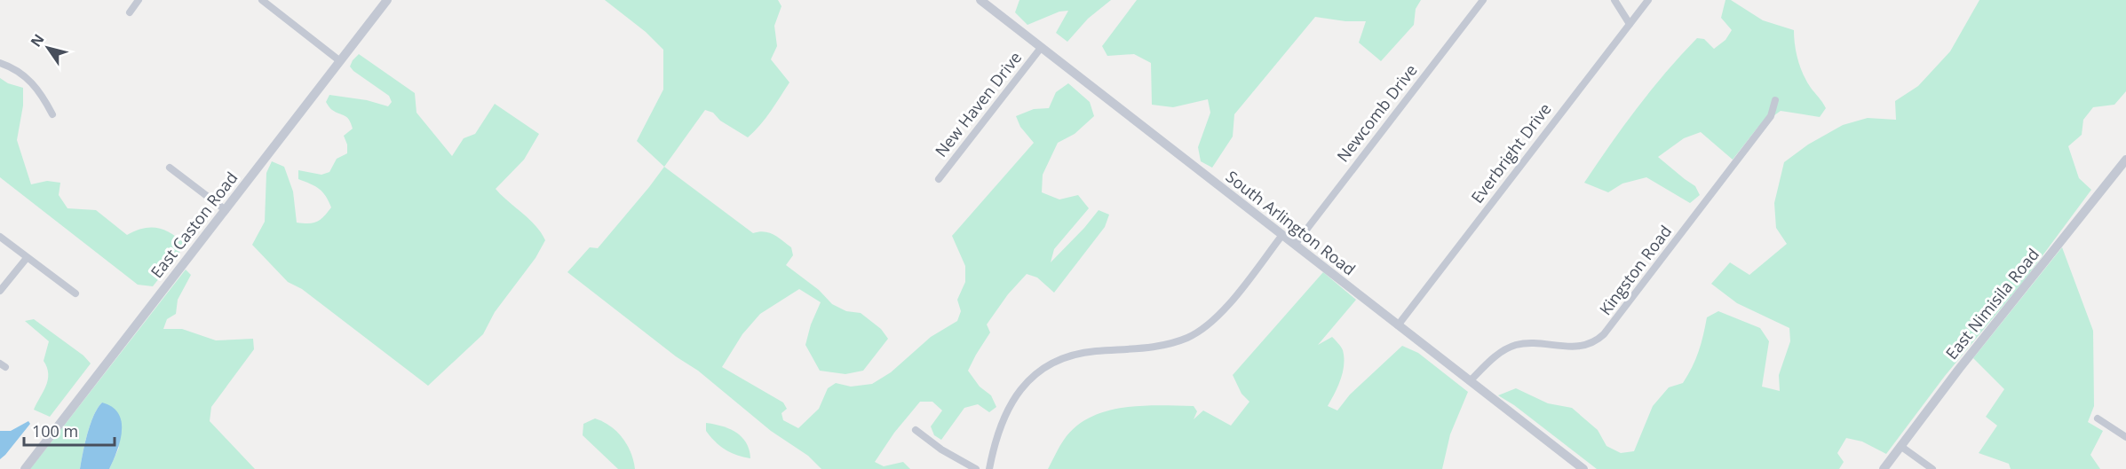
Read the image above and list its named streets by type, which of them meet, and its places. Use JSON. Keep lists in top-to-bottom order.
{
  "streets": {
    "street": [
      "New Haven Drive",
      "Newcomb Drive",
      "Everbright Drive",
      "South Arlington Road",
      "East Caston Road",
      "Kingston Road",
      "East Nimisila Road"
    ]
  },
  "crossings": [
    ["New Haven Drive", "South Arlington Road"],
    ["Newcomb Drive", "South Arlington Road"],
    ["Everbright Drive", "South Arlington Road"],
    ["South Arlington Road", "Kingston Road"]
  ],
  "scale_bar": "100 m",
  "north": "top left"
}
